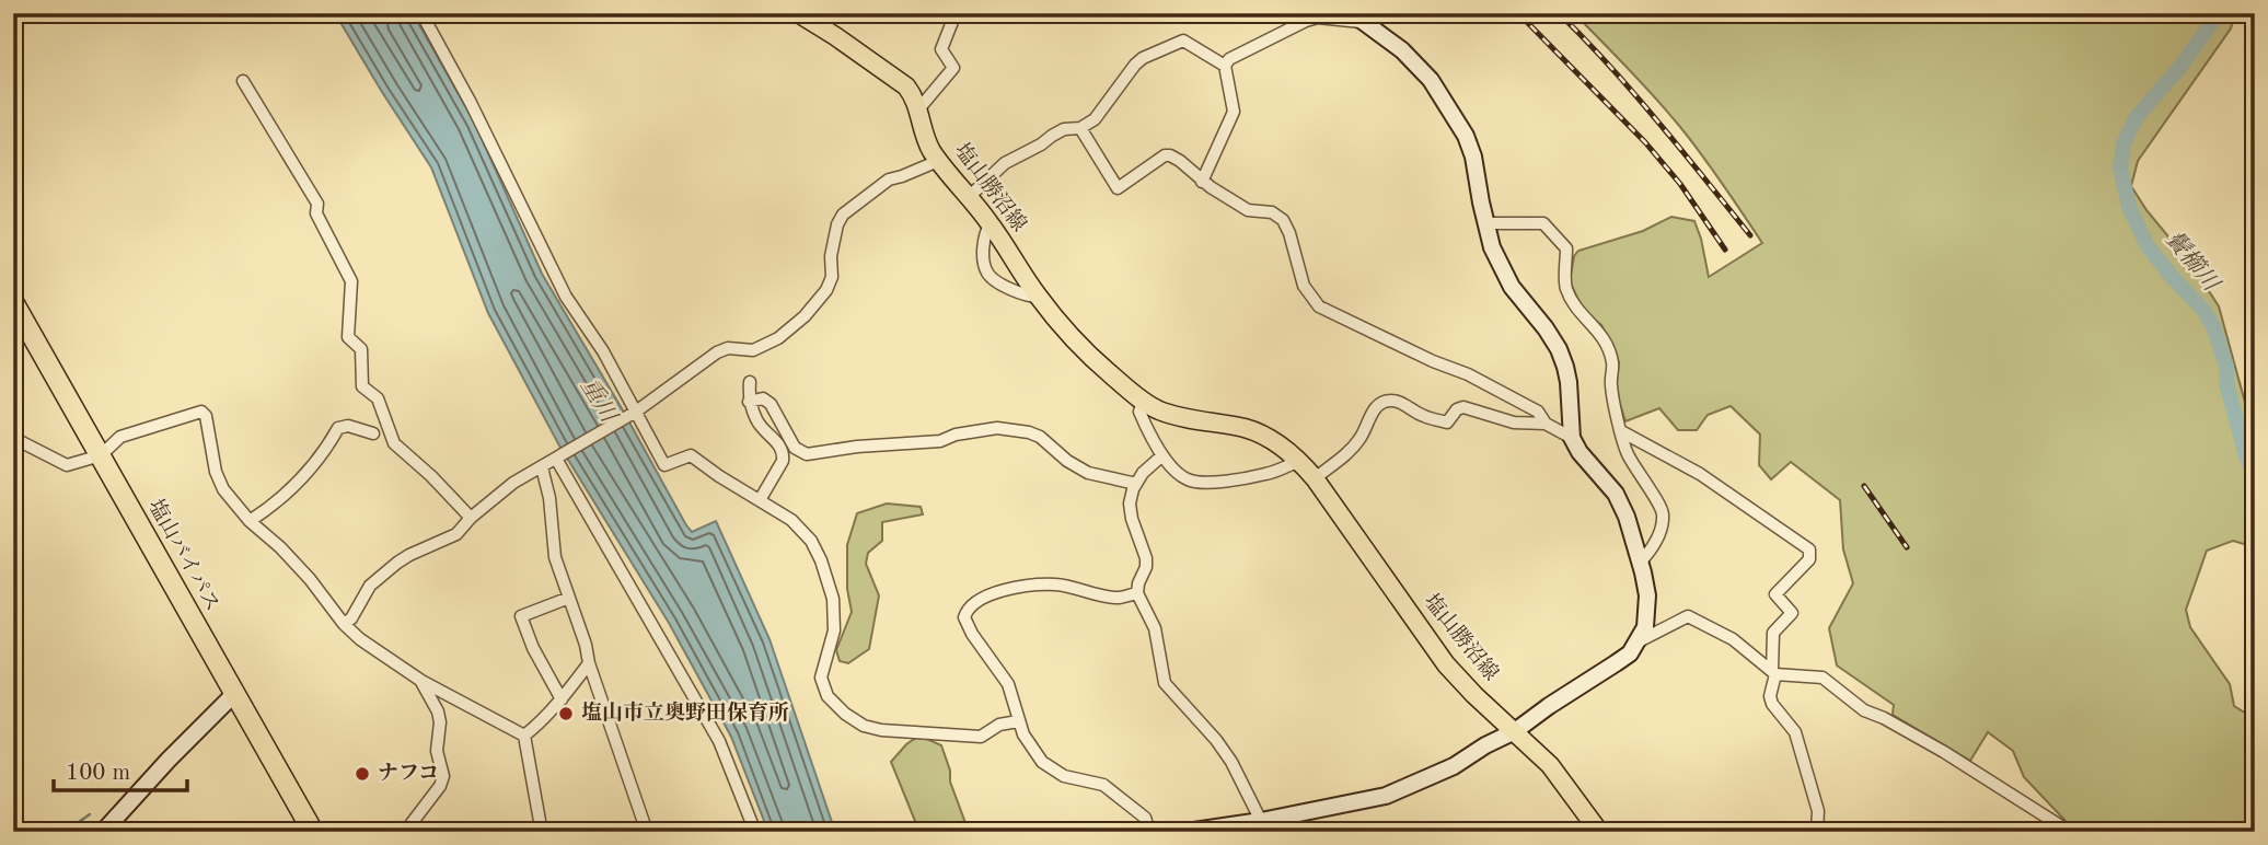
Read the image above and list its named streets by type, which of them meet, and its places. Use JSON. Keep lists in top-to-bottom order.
{
  "streets": {
    "highway": ["塩山バイパス"],
    "main road": ["塩山勝沼線"]
  },
  "water": ["鬢櫛川", "重川"],
  "places": ["塩山市立奥野田保育所", "ナフコ"],
  "scale_bar": "100 m"
}
